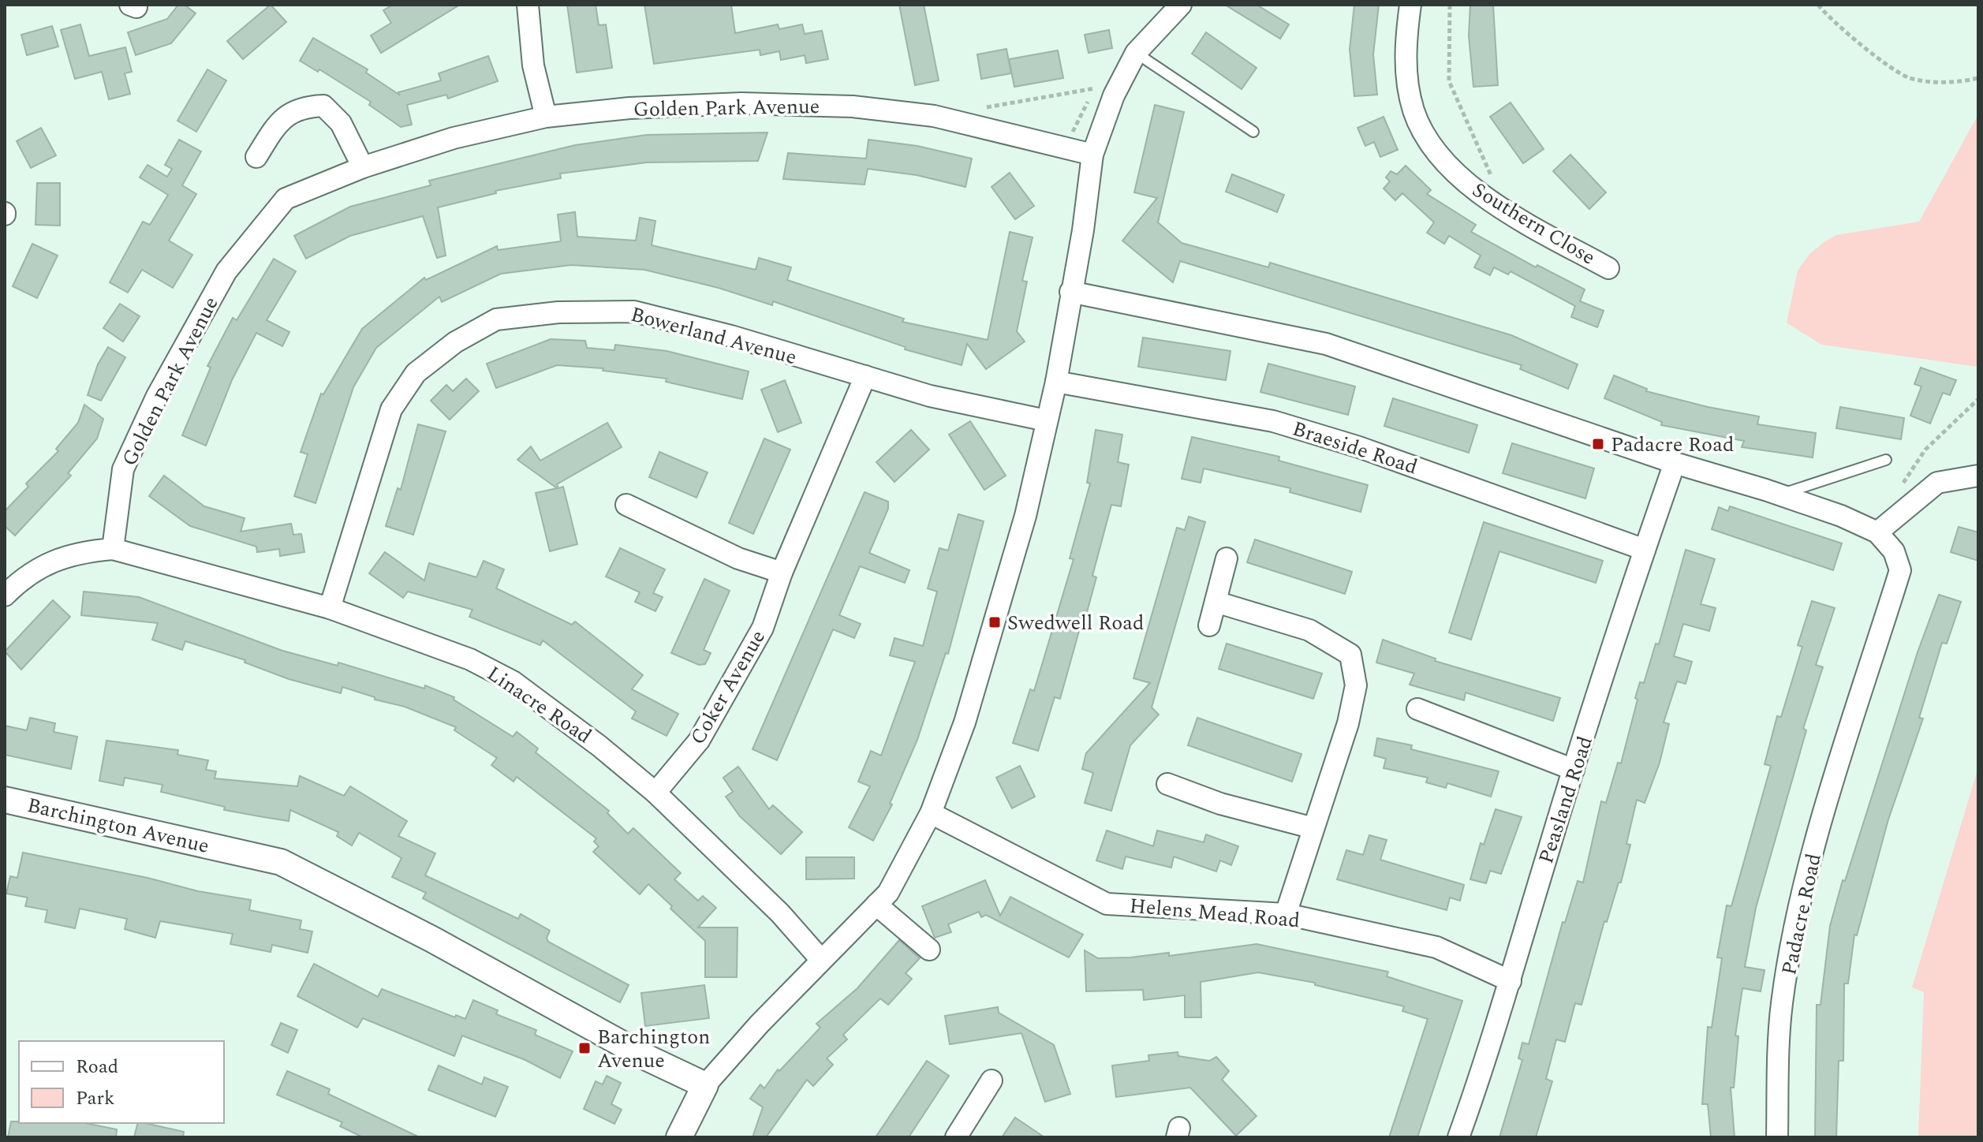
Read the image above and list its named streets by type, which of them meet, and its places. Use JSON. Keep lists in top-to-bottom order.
{
  "streets": {
    "street": [
      "Golden Park Avenue",
      "Southern Close",
      "Bowerland Avenue",
      "Braeside Road",
      "Coker Avenue",
      "Linacre Road",
      "Peasland Road",
      "Barchington Avenue",
      "Helens Mead Road",
      "Padacre Road"
    ]
  },
  "crossings": [
    ["Golden Park Avenue", "Linacre Road"],
    ["Bowerland Avenue", "Coker Avenue"],
    ["Bowerland Avenue", "Linacre Road"],
    ["Braeside Road", "Peasland Road"],
    ["Coker Avenue", "Linacre Road"],
    ["Peasland Road", "Helens Mead Road"],
    ["Peasland Road", "Padacre Road"]
  ],
  "places": {
    "transit": ["Padacre Road", "Swedwell Road", "Barchington Avenue"]
  },
  "legend": ["Road", "Park"]
}
